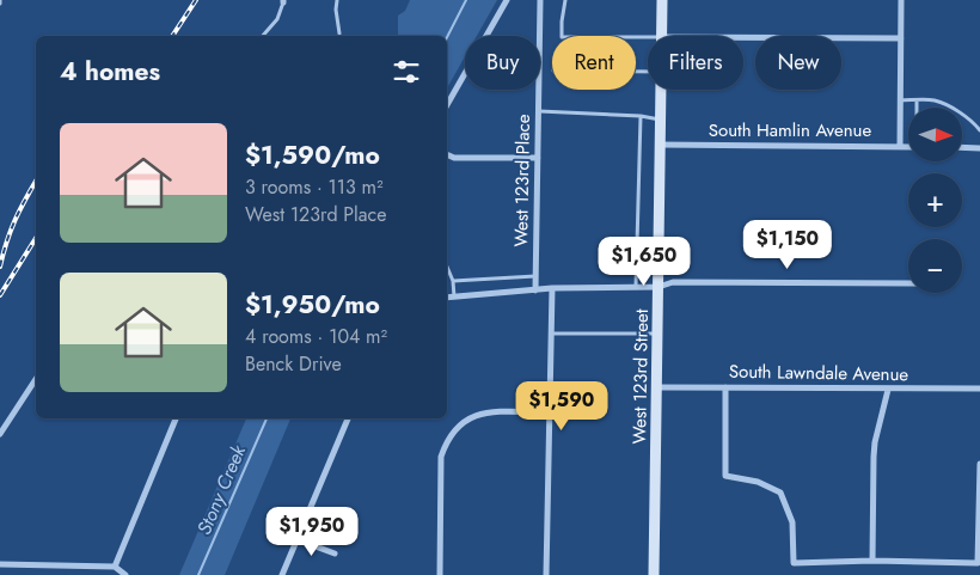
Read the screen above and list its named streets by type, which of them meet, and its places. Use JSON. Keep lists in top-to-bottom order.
{
  "streets": {
    "street": [
      "South Hamlin Avenue",
      "West 123rd Place",
      "South Lawndale Avenue",
      "West 123rd Street"
    ]
  },
  "crossings": [
    ["South Hamlin Avenue", "West 123rd Street"],
    ["South Lawndale Avenue", "West 123rd Street"]
  ],
  "water": ["Stony Creek"],
  "north": "right",
  "page": {
    "chip": [
      "Buy",
      "Rent",
      "Filters",
      "New"
    ],
    "heading": "4 homes",
    "map_buttons": ["+", "−"],
    "list": [
      {
        "name": "$1,590/mo",
        "note": "3 rooms · 113 m² · West 123rd Place"
      },
      {
        "name": "$1,950/mo",
        "note": "4 rooms · 104 m² · Benck Drive"
      }
    ],
    "price": [
      "$1,150",
      "$1,650",
      "$1,590",
      "$1,950"
    ]
  }
}
